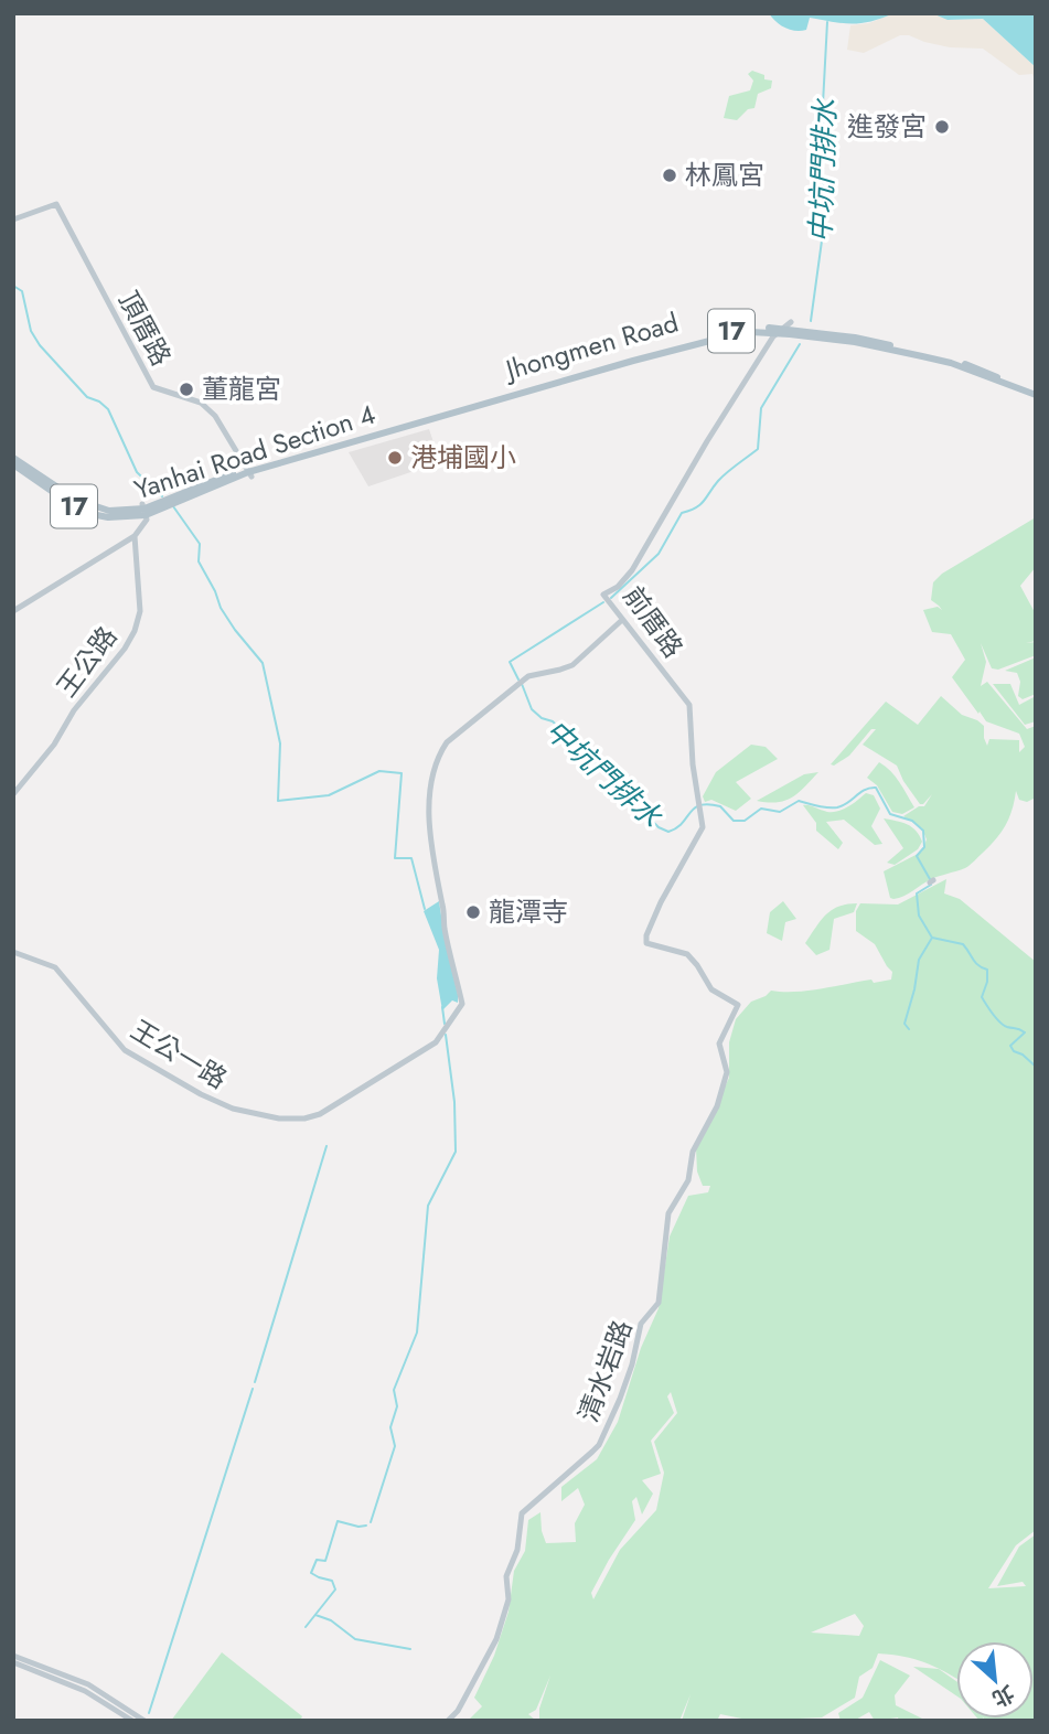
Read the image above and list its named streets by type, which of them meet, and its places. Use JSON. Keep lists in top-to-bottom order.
{
  "streets": {
    "main road": ["17", "Jhongmen Road", "Yanhai Road Section 4"],
    "street": [
      "頂厝路",
      "前厝路",
      "王公路",
      "王公一路",
      "清水岩路"
    ]
  },
  "crossings": [
    ["頂厝路", "Yanhai Road Section 4"],
    ["Jhongmen Road", "Yanhai Road Section 4"],
    ["Jhongmen Road", "前厝路"],
    ["前厝路", "王公一路"],
    ["前厝路", "清水岩路"]
  ],
  "water": ["中坑門排水"],
  "places": [
    "進發宮",
    "林鳳宮",
    "董龍宮",
    "港埔國小",
    "龍潭寺"
  ],
  "north": "bottom right"
}
